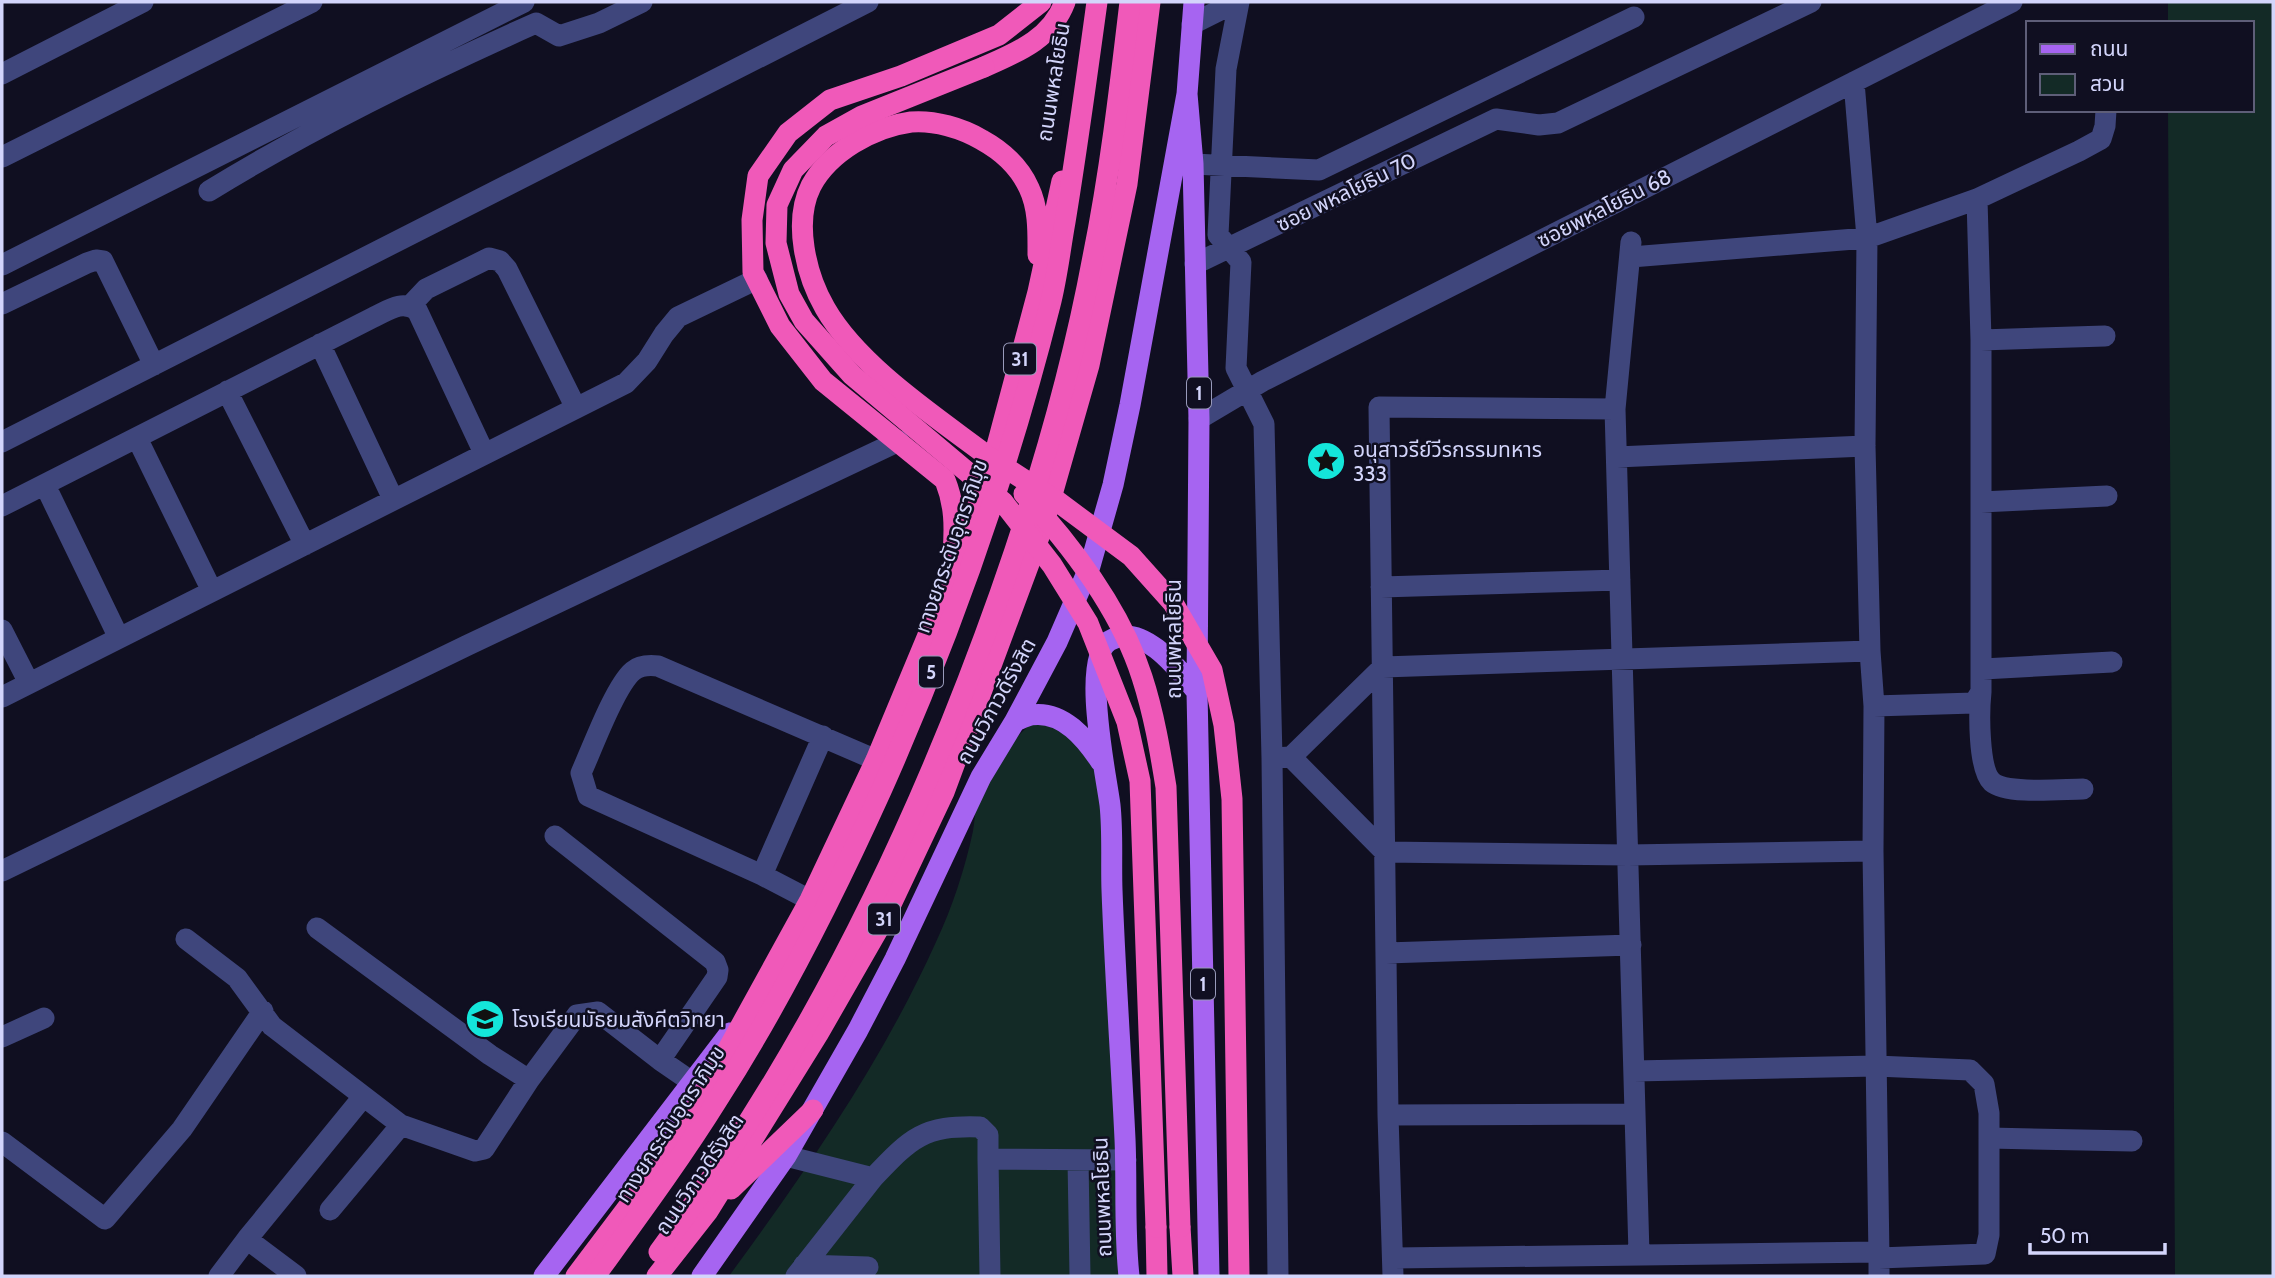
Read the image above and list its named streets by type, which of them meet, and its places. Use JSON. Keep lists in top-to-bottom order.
{
  "streets": {
    "highway": [
      "ถนนพหลโยธิน",
      "31",
      "ทางยกระดับอุตราภิมุข",
      "5",
      "ถนนวิภาวดีรังสิต"
    ],
    "main road": ["1"],
    "street": ["ซอย พหลโยธิน 70", "ซอยพหลโยธิน 68"]
  },
  "crossings": [
    ["ถนนพหลโยธิน", "ซอย พหลโยธิน 70"],
    ["ถนนพหลโยธิน", "ซอยพหลโยธิน 68"],
    ["ถนนพหลโยธิน", "ถนนวิภาวดีรังสิต"]
  ],
  "places": {
    "place": ["อนุสาวรีย์วีรกรรมทหาร 333"],
    "school or university": ["โรงเรียนมัธยมสังคีตวิทยา"]
  },
  "legend": ["ถนน", "สวน"],
  "scale_bar": "50 m"
}
